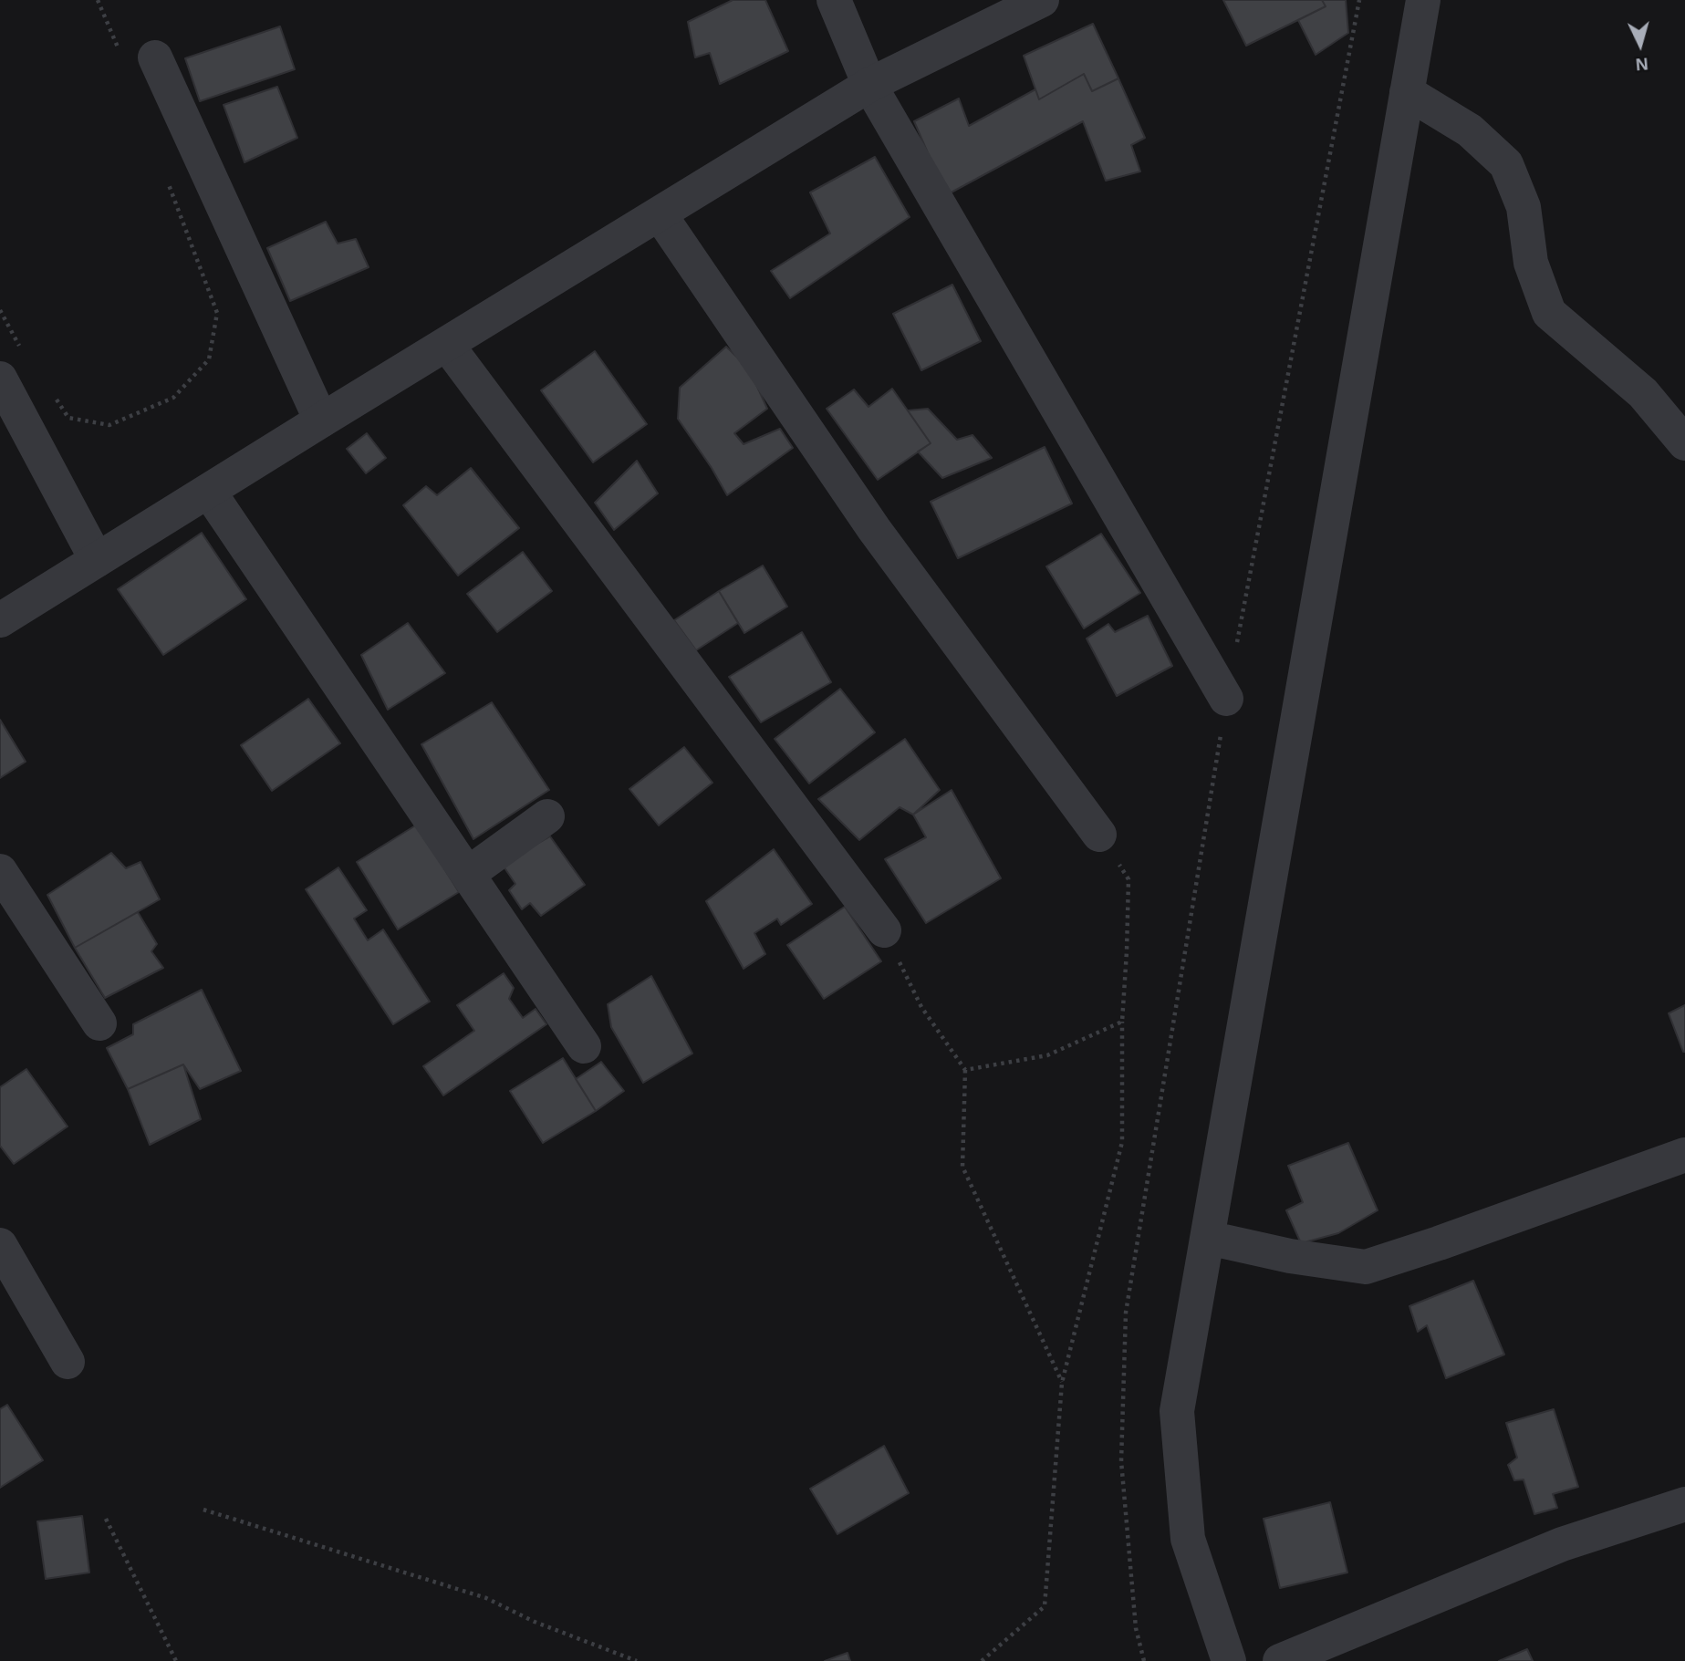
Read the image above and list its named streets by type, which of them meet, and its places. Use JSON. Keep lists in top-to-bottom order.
{
  "north": "bottom"
}
